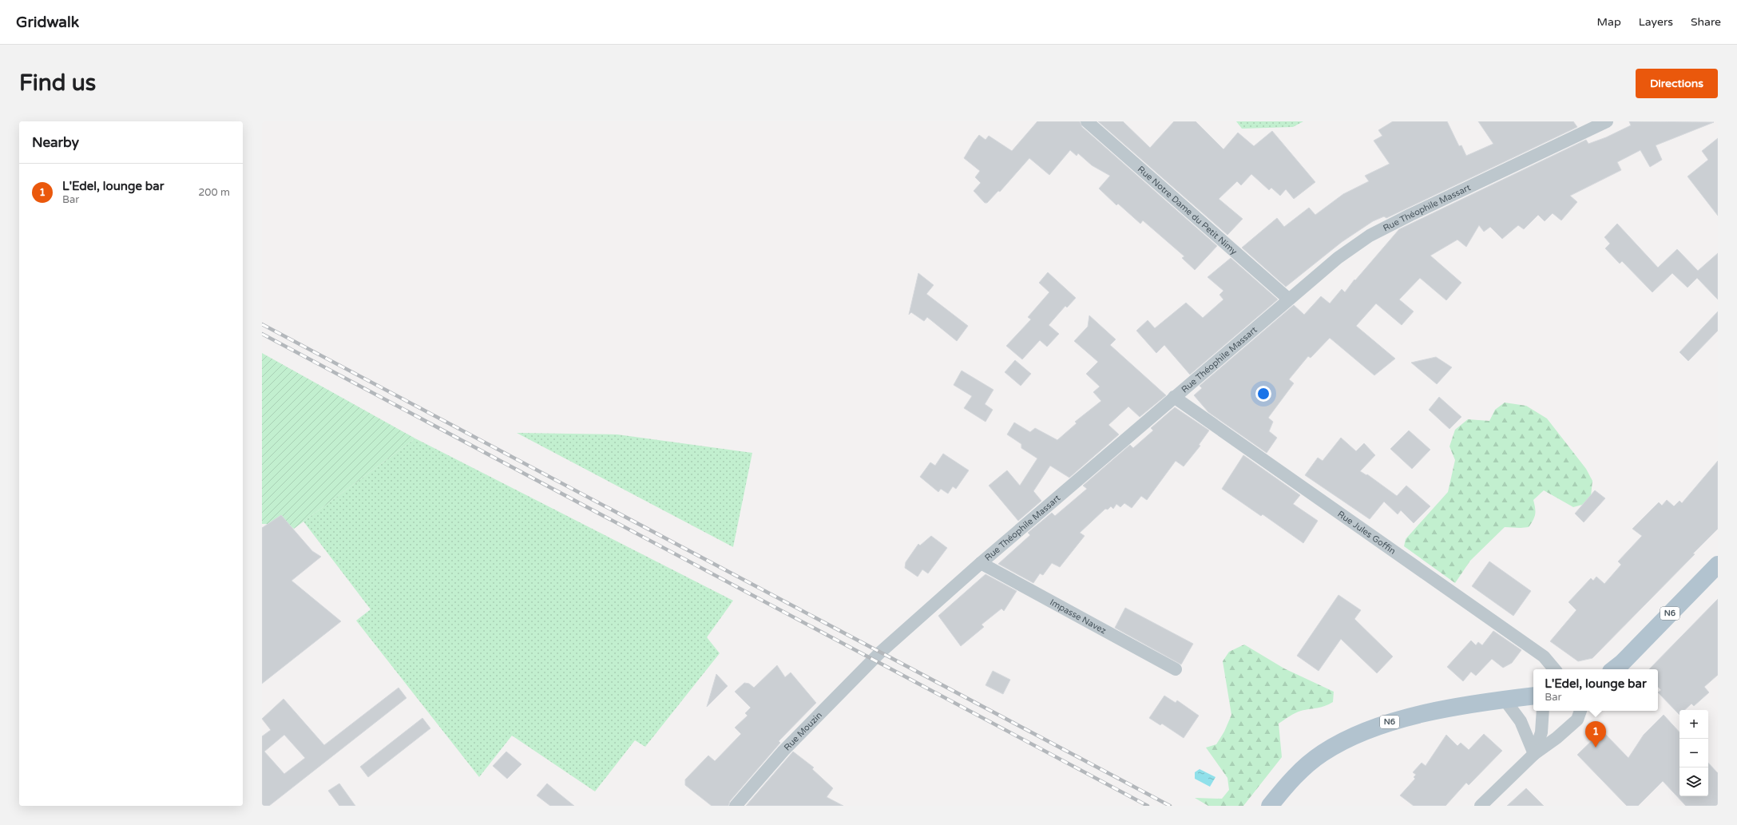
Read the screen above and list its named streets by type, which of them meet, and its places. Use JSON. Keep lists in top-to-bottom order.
{
  "streets": {
    "main road": ["N6"],
    "street": [
      "Rue Théophile Massart",
      "Rue Notre Dame du Petit Nimy",
      "Rue Jules Goffin",
      "Impasse Navez",
      "Rue Mouzin"
    ]
  },
  "crossings": [
    ["Rue Théophile Massart", "Rue Notre Dame du Petit Nimy"],
    ["Rue Théophile Massart", "Rue Jules Goffin"],
    ["Rue Théophile Massart", "Impasse Navez"],
    ["Rue Théophile Massart", "Rue Mouzin"]
  ],
  "page": {
    "header": "Gridwalk",
    "nav": ["Map", "Layers", "Share"],
    "buttons": "Directions",
    "title": "Find us",
    "heading": "Nearby",
    "list": [
      {
        "mark": "1",
        "name": "L'Edel, lounge bar",
        "note": "Bar",
        "value": "200 m"
      }
    ],
    "popup": ["L'Edel, lounge bar", "Bar"],
    "map_buttons": ["+", "−"],
    "pins": "1"
  }
}
